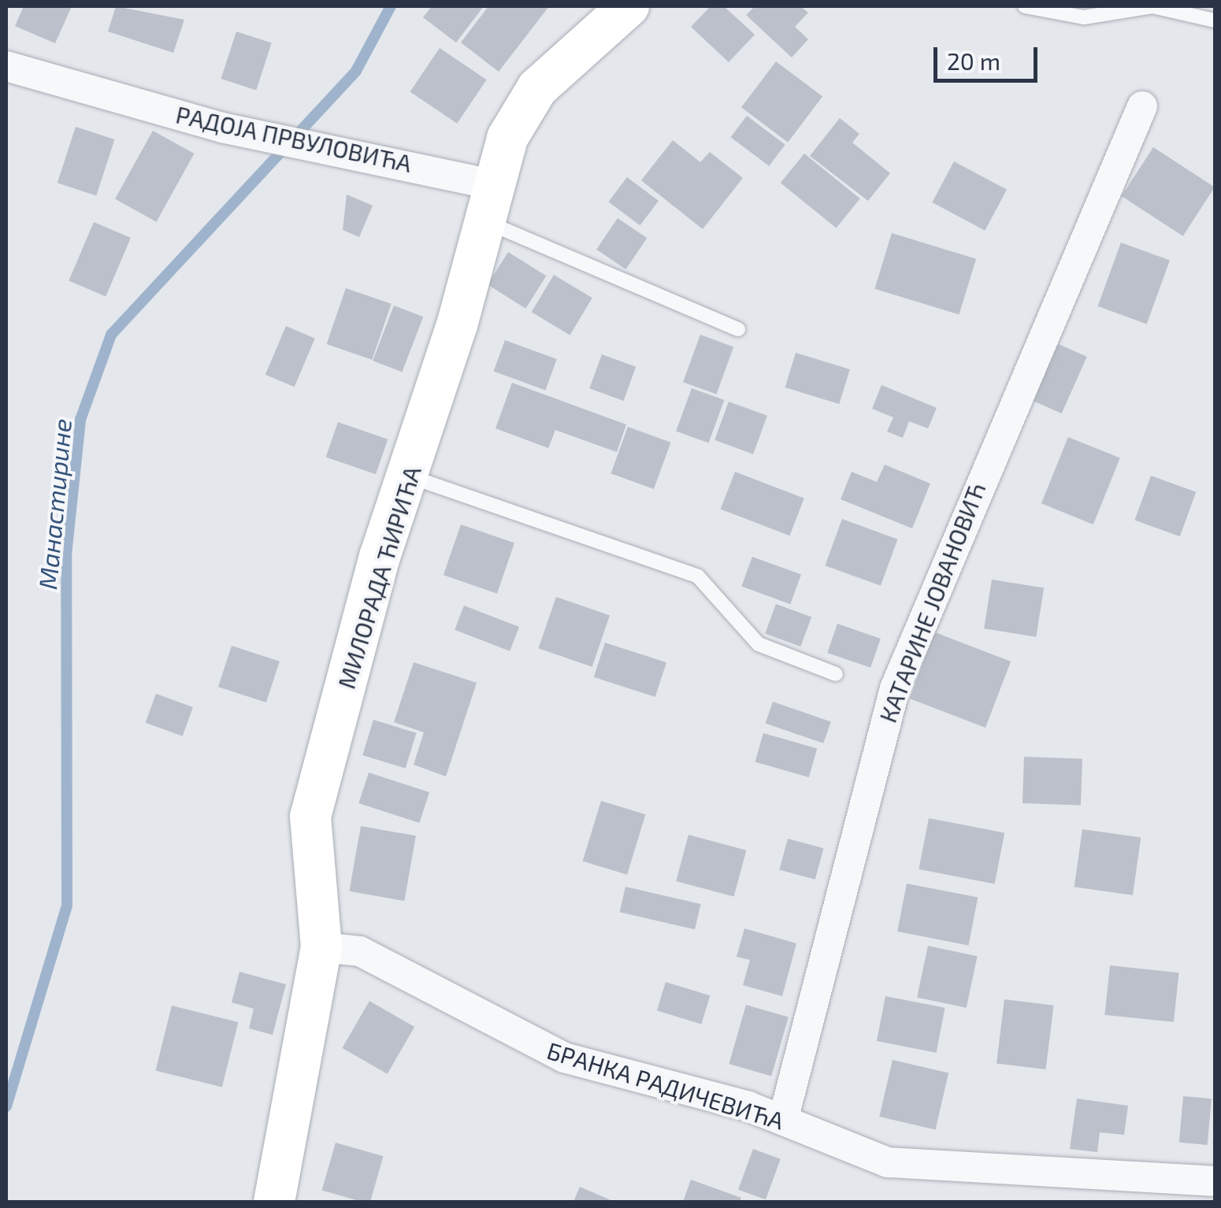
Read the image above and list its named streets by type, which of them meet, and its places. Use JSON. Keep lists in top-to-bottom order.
{
  "streets": {
    "street": [
      "РАДОЈА ПРВУЛОВИЋА",
      "МИЛОРАДА ЋИРИЋА",
      "КАТАРИНЕ ЈОВАНОВИЋ",
      "БРАНКА РАДИЧЕВИЋА"
    ]
  },
  "crossings": [
    ["РАДОЈА ПРВУЛОВИЋА", "МИЛОРАДА ЋИРИЋА"],
    ["МИЛОРАДА ЋИРИЋА", "БРАНКА РАДИЧЕВИЋА"],
    ["КАТАРИНЕ ЈОВАНОВИЋ", "БРАНКА РАДИЧЕВИЋА"]
  ],
  "water": ["Манастирине"],
  "scale_bar": "20 m"
}
